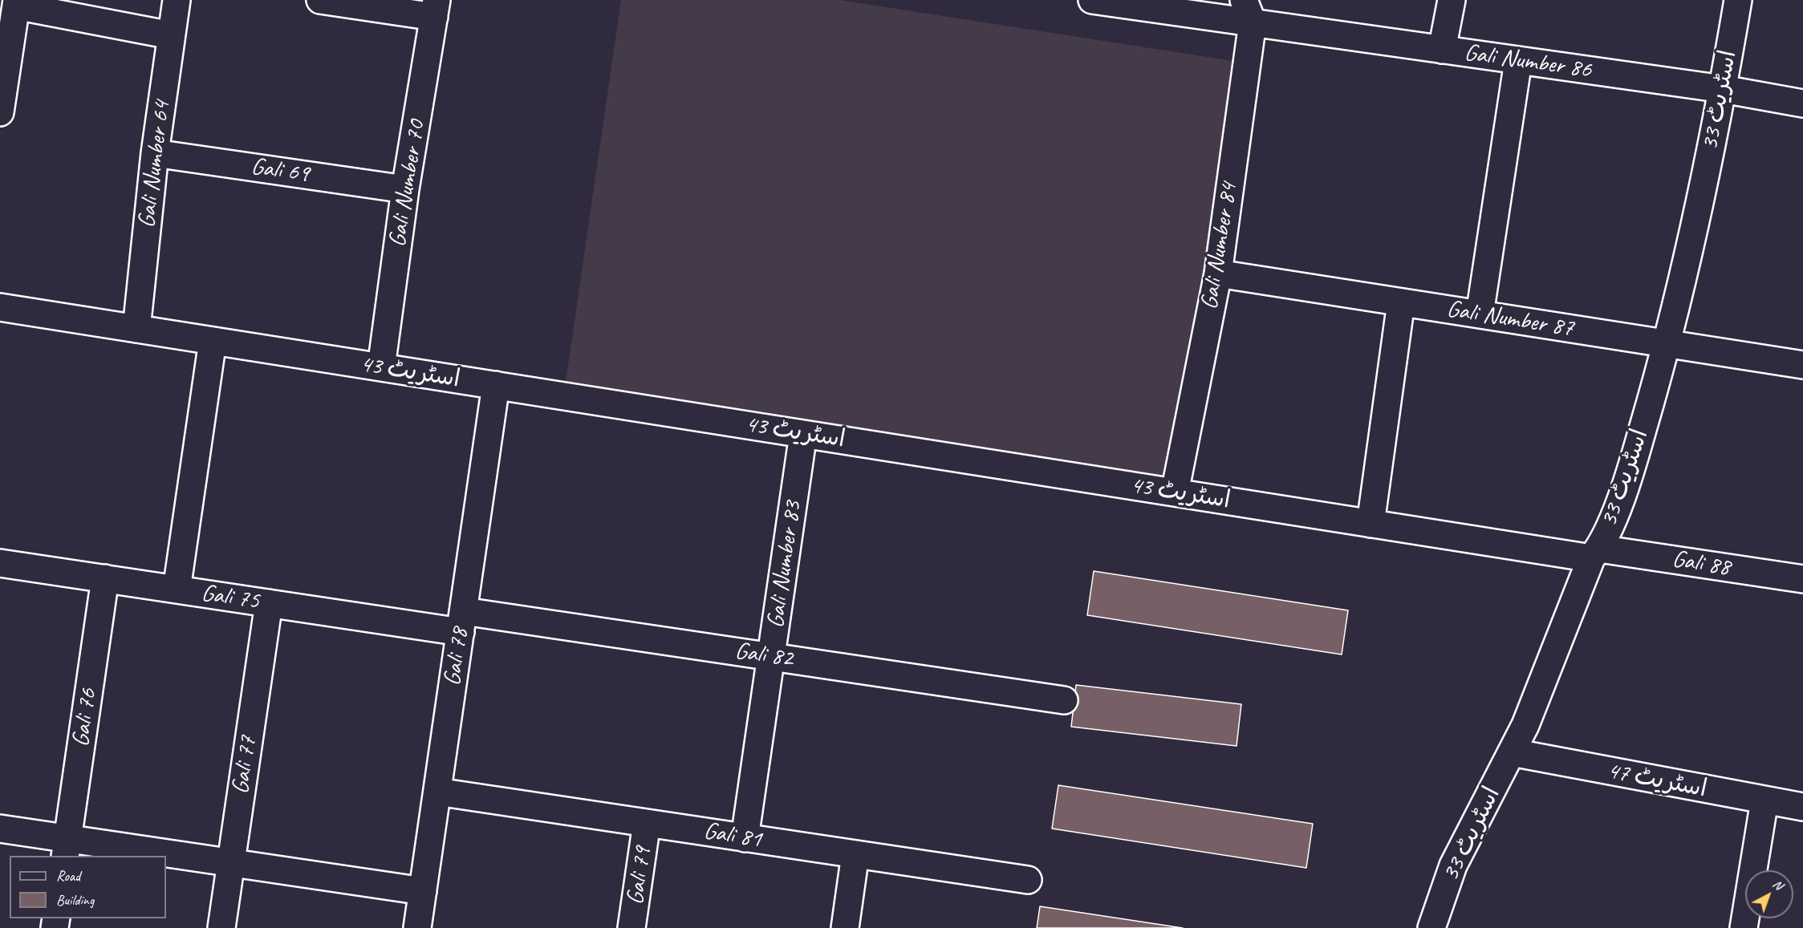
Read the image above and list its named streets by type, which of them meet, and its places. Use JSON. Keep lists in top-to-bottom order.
{
  "streets": {
    "street": [
      "Gali Number 86",
      "اسٹریٹ 33",
      "Gali Number 64",
      "Gali 69",
      "Gali Number 70",
      "Gali Number 84",
      "Gali Number 87",
      "اسٹریٹ 43",
      "Gali 88",
      "Gali Number 83",
      "Gali 75",
      "Gali 82",
      "Gali 78",
      "Gali 76",
      "Gali 77",
      "اسٹریٹ 47",
      "Gali 81",
      "Gali 79"
    ]
  },
  "crossings": [
    ["Gali Number 86", "اسٹریٹ 33"],
    ["Gali Number 86", "Gali Number 84"],
    ["اسٹریٹ 33", "Gali Number 87"],
    ["اسٹریٹ 33", "اسٹریٹ 43"],
    ["اسٹریٹ 33", "Gali 88"],
    ["اسٹریٹ 33", "اسٹریٹ 47"],
    ["Gali Number 64", "Gali 69"],
    ["Gali Number 64", "اسٹریٹ 43"],
    ["Gali 69", "Gali Number 70"],
    ["Gali Number 70", "اسٹریٹ 43"],
    ["Gali Number 84", "Gali Number 87"],
    ["Gali Number 84", "اسٹریٹ 43"],
    ["اسٹریٹ 43", "Gali 88"],
    ["اسٹریٹ 43", "Gali Number 83"],
    ["اسٹریٹ 43", "Gali 78"],
    ["Gali Number 83", "Gali 82"],
    ["Gali Number 83", "Gali 81"],
    ["Gali 75", "Gali 82"],
    ["Gali 75", "Gali 78"],
    ["Gali 75", "Gali 76"],
    ["Gali 75", "Gali 77"],
    ["Gali 82", "Gali 78"],
    ["Gali 78", "Gali 81"],
    ["Gali 81", "Gali 79"]
  ],
  "legend": ["Road", "Building"],
  "north": "top right"
}
